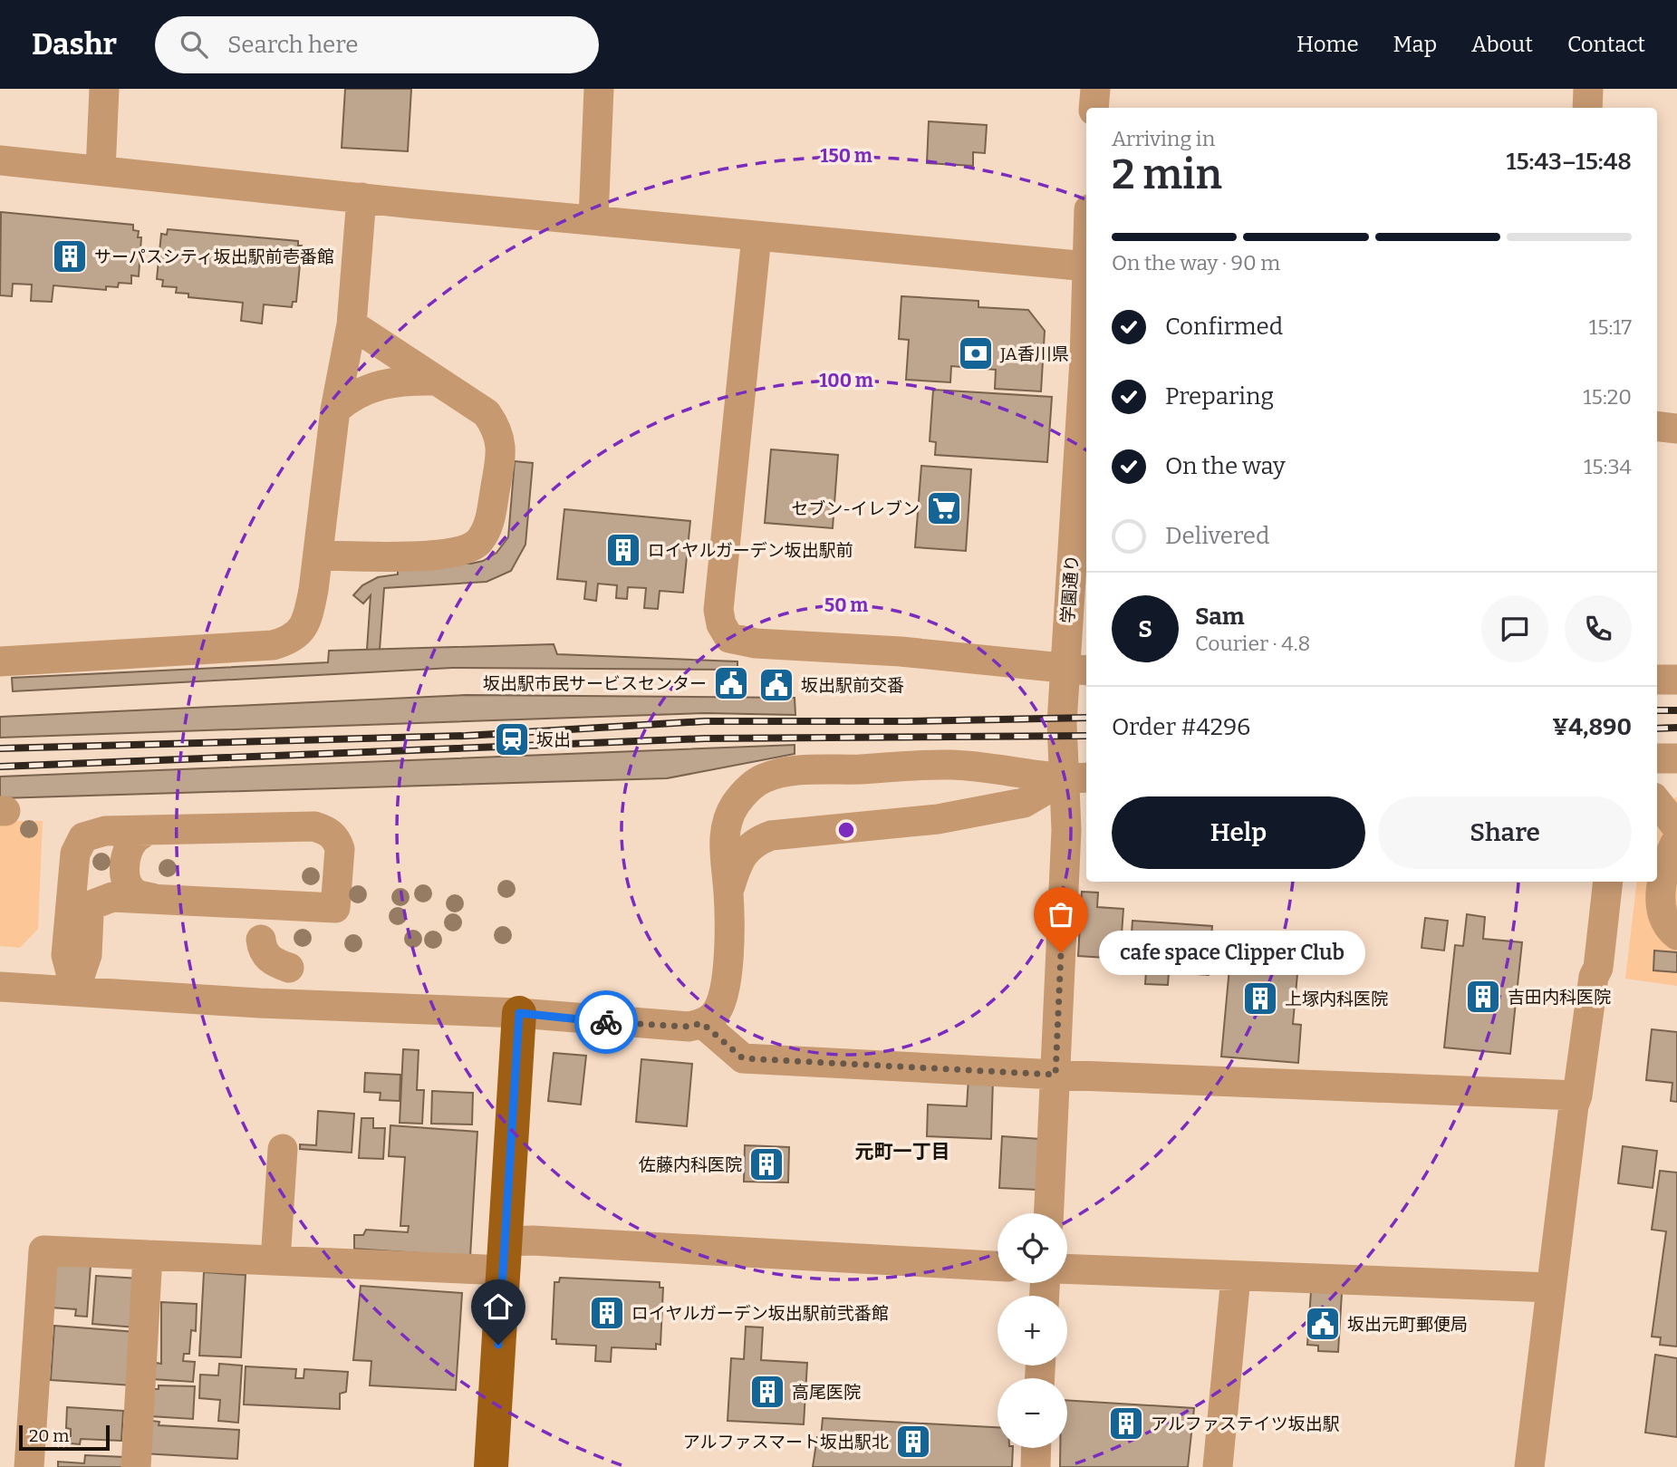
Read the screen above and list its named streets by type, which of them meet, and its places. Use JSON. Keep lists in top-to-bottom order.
{
  "streets": {
    "street": ["学園通り"]
  },
  "districts": ["元町一丁目"],
  "places": {
    "building": [
      "サーパスシティ坂出駅前壱番館",
      "ロイヤルガーデン坂出駅前",
      "吉田内科医院",
      "上塚内科医院",
      "佐藤内科医院",
      "ロイヤルガーデン坂出駅前弐番館",
      "高尾医院",
      "アルファステイツ坂出駅",
      "アルファスマート坂出駅北"
    ],
    "bank": ["JA香川県"],
    "supermarket": ["セブン-イレブン"],
    "public building": ["坂出駅市民サービスセンター", "坂出駅前交番", "坂出元町郵便局"],
    "station": ["坂出"],
    "other": ["cafe space Clipper Club"]
  },
  "scale_bar": "20 m",
  "page": {
    "header": "Dashr",
    "search": "Search here",
    "nav": [
      "Home",
      "Map",
      "About",
      "Contact"
    ],
    "heading": ["2 min", "Arriving in", "15:43–15:48"],
    "panel": [
      "Sam",
      "Courier · 4.8",
      "Order #4296",
      "¥4,890"
    ],
    "bar": "On the way · 90 m",
    "list": [
      ["Confirmed", "15:17"],
      ["Preparing", "15:20"],
      ["On the way", "15:34"],
      "Delivered"
    ],
    "round": "S",
    "buttons": ["Help", "Share"],
    "bubble": "cafe space Clipper Club",
    "map_buttons": ["+", "−"],
    "scale": "20 m"
  },
  "rings": ["150 m", "100 m", "50 m"]
}
